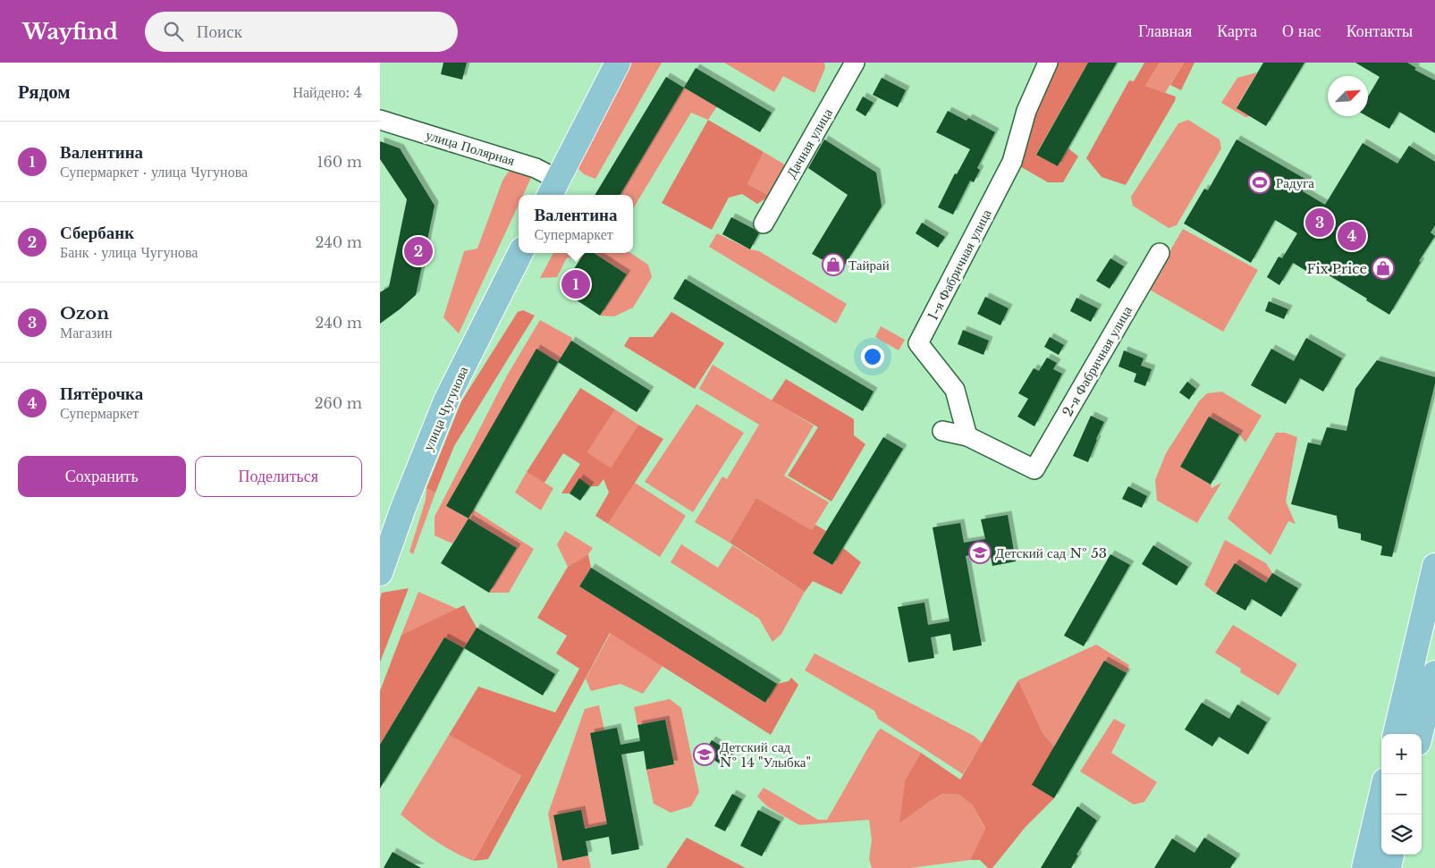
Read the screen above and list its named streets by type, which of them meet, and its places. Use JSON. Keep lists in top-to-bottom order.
{
  "streets": {
    "main road": ["улица Чугунова"],
    "street": [
      "Дачная улица",
      "улица Полярная",
      "1-я Фабричная улица",
      "2-я Фабричная улица"
    ]
  },
  "crossings": [
    ["1-я Фабричная улица", "2-я Фабричная улица"]
  ],
  "places": {
    "sports": ["Радуга"],
    "shop": ["Тайрай", "Fix Price"],
    "school or university": ["Детский сад № 53", "Детский сад № 14 \"Улыбка\""]
  },
  "north": "top right",
  "page": {
    "header": "Wayfind",
    "search": "Поиск",
    "nav": [
      "Главная",
      "Карта",
      "О нас",
      "Контакты"
    ],
    "heading": ["Рядом", "Найдено: 4"],
    "list": [
      {
        "mark": "1",
        "name": "Валентина",
        "note": "Супермаркет · улица Чугунова",
        "value": "160 m"
      },
      {
        "mark": "2",
        "name": "Сбербанк",
        "note": "Банк · улица Чугунова",
        "value": "240 m"
      },
      {
        "mark": "3",
        "name": "Ozon",
        "note": "Магазин",
        "value": "240 m"
      },
      {
        "mark": "4",
        "name": "Пятёрочка",
        "note": "Супермаркет",
        "value": "260 m"
      }
    ],
    "popup": ["Валентина", "Супермаркет"],
    "pins": [
      "3",
      "4",
      "2",
      "1"
    ],
    "buttons": ["Сохранить", "Поделиться"],
    "map_buttons": ["+", "−"]
  }
}
